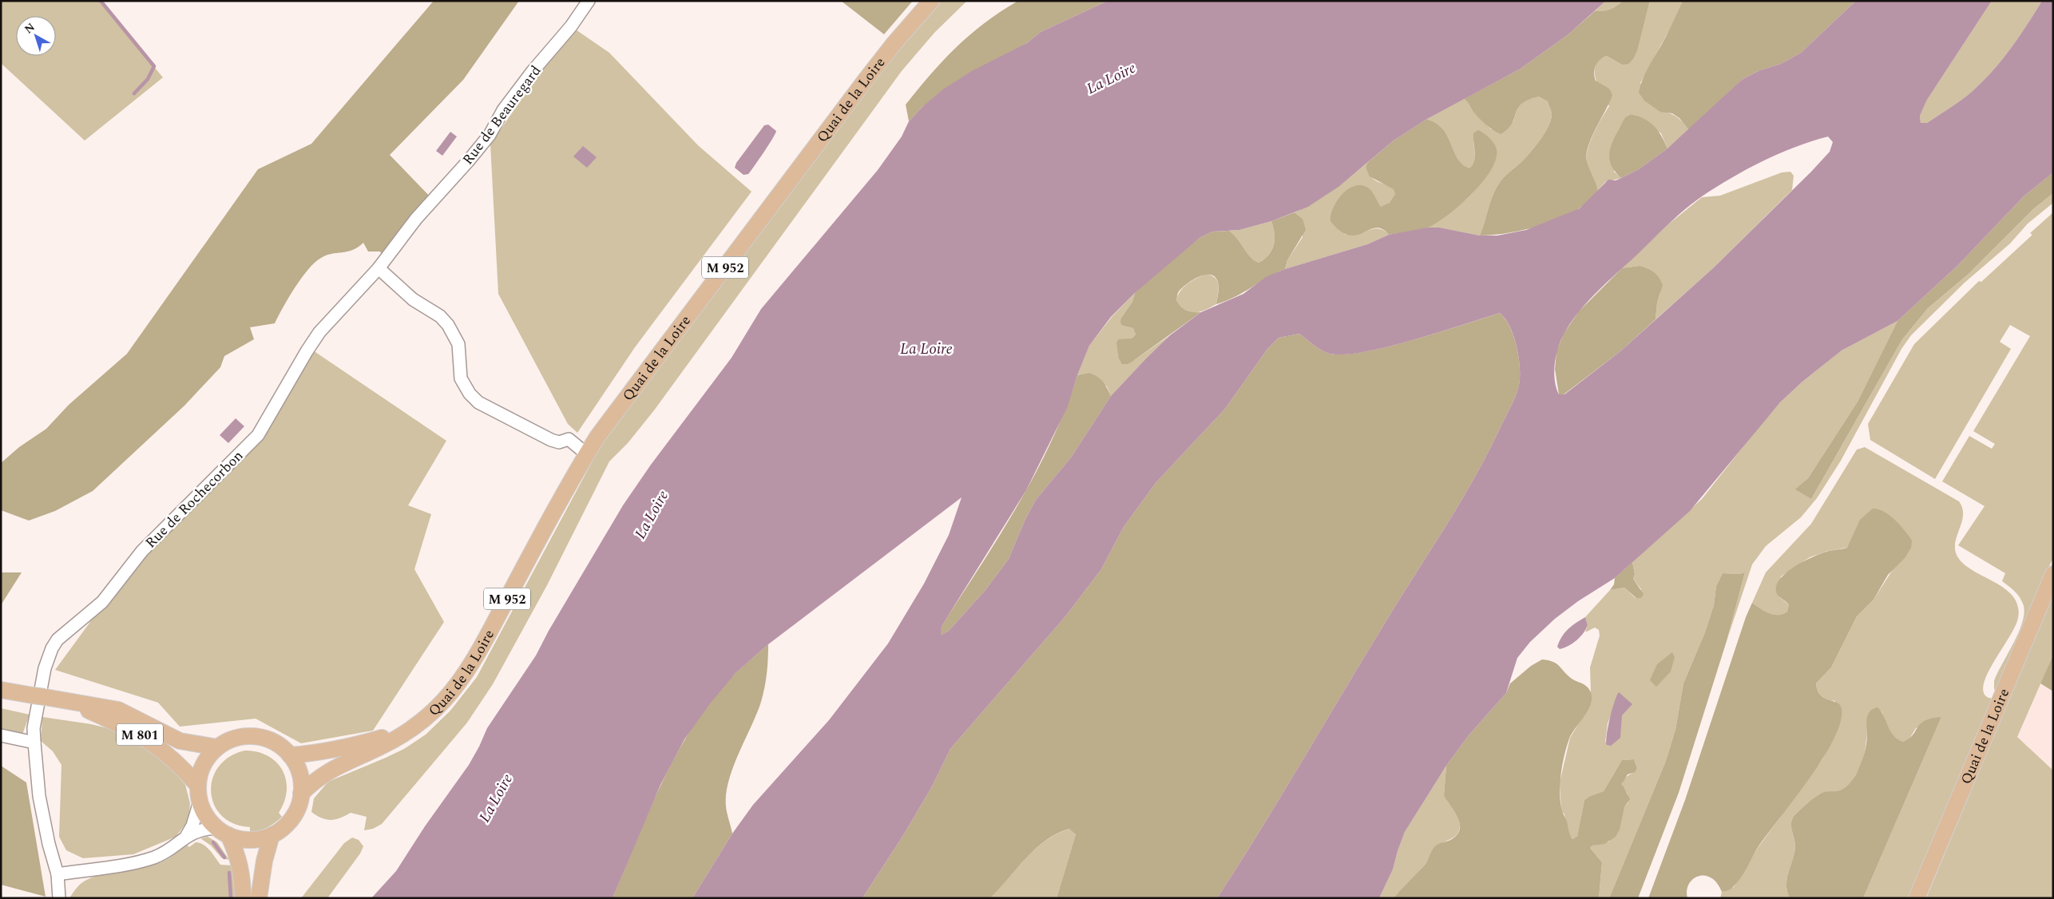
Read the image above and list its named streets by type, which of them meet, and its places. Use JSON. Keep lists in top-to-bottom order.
{
  "streets": {
    "main road": ["Quai de la Loire", "M 952", "M 801"],
    "street": ["Rue de Beauregard", "Rue de Rochecorbon"]
  },
  "crossings": [
    ["Quai de la Loire", "M 952"],
    ["Rue de Beauregard", "Rue de Rochecorbon"],
    ["M 952", "M 801"]
  ],
  "water": ["La Loire"],
  "north": "top left"
}
